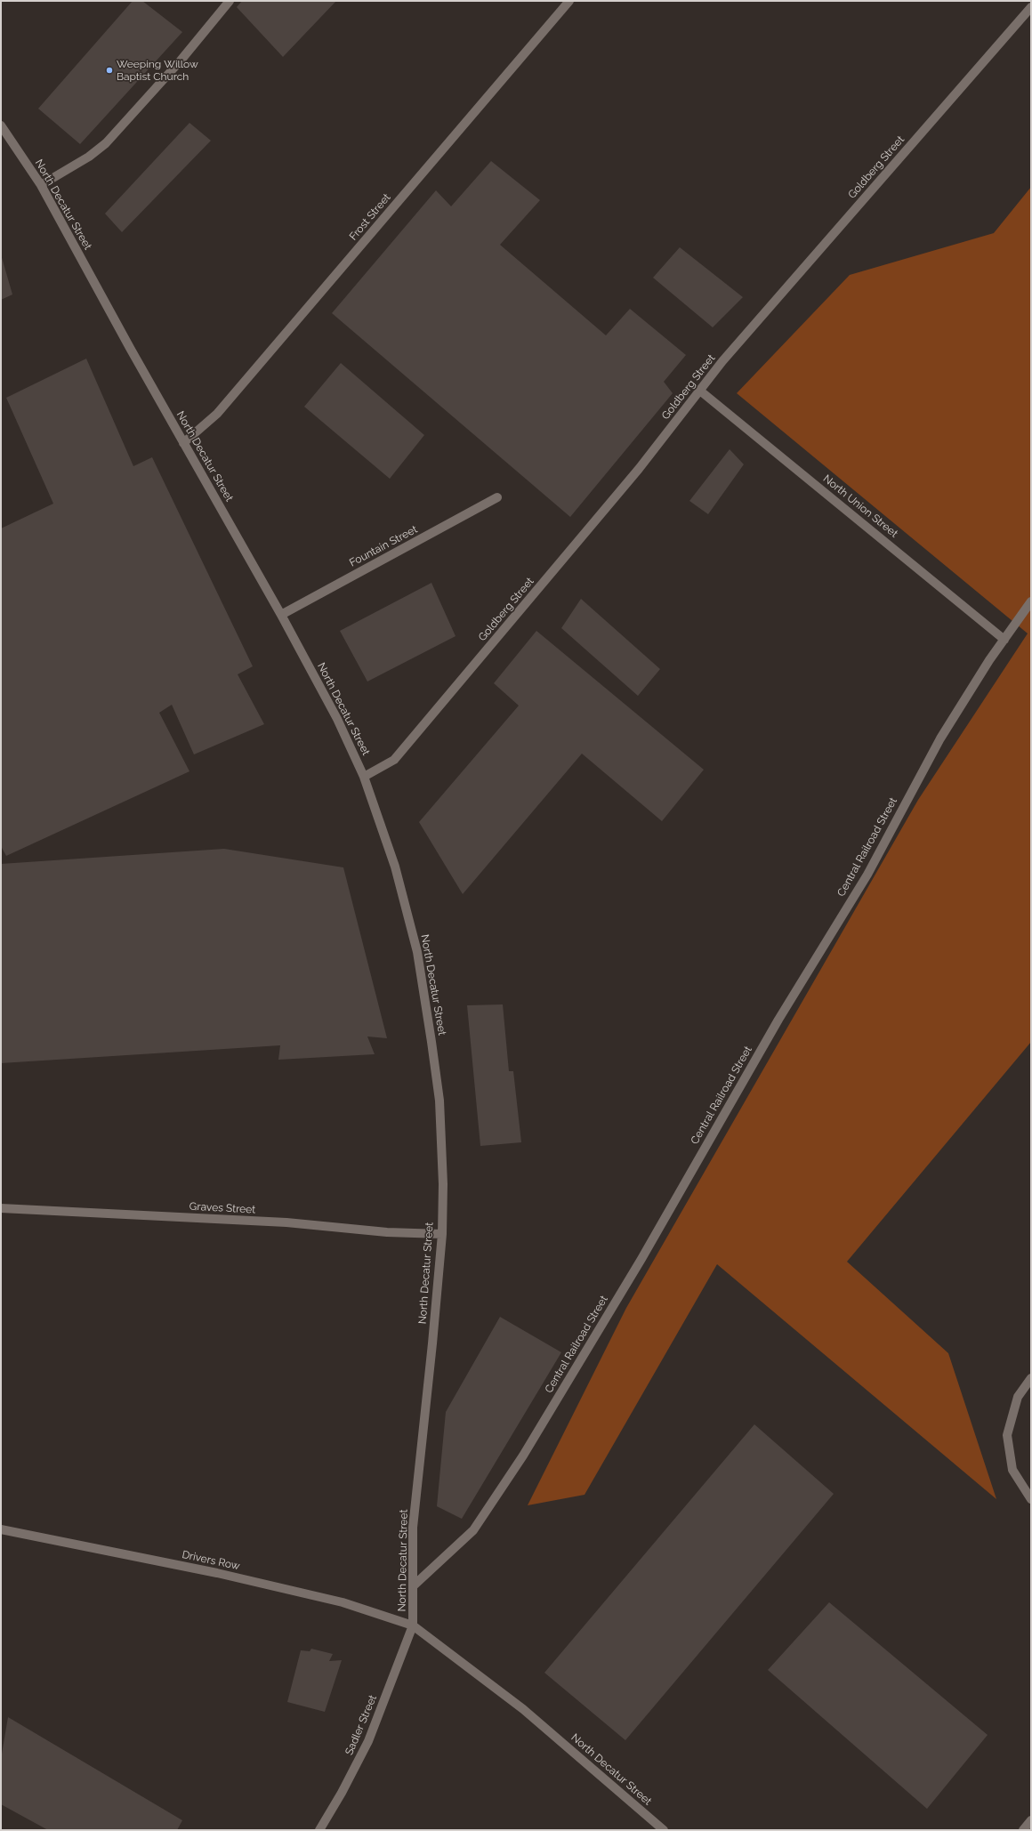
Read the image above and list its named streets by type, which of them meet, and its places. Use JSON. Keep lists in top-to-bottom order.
{
  "streets": {
    "street": [
      "Goldberg Street",
      "North Decatur Street",
      "Frost Street",
      "North Union Street",
      "Fountain Street",
      "Central Railroad Street",
      "Graves Street",
      "Drivers Row",
      "Sadler Street"
    ]
  },
  "crossings": [
    ["Goldberg Street", "North Decatur Street"],
    ["Goldberg Street", "North Union Street"],
    ["North Decatur Street", "Frost Street"],
    ["North Decatur Street", "Fountain Street"],
    ["North Decatur Street", "Central Railroad Street"],
    ["North Decatur Street", "Graves Street"],
    ["North Decatur Street", "Drivers Row"],
    ["North Decatur Street", "Sadler Street"],
    ["North Union Street", "Central Railroad Street"],
    ["Drivers Row", "Sadler Street"]
  ],
  "places": ["Weeping Willow Baptist Church"]
}
